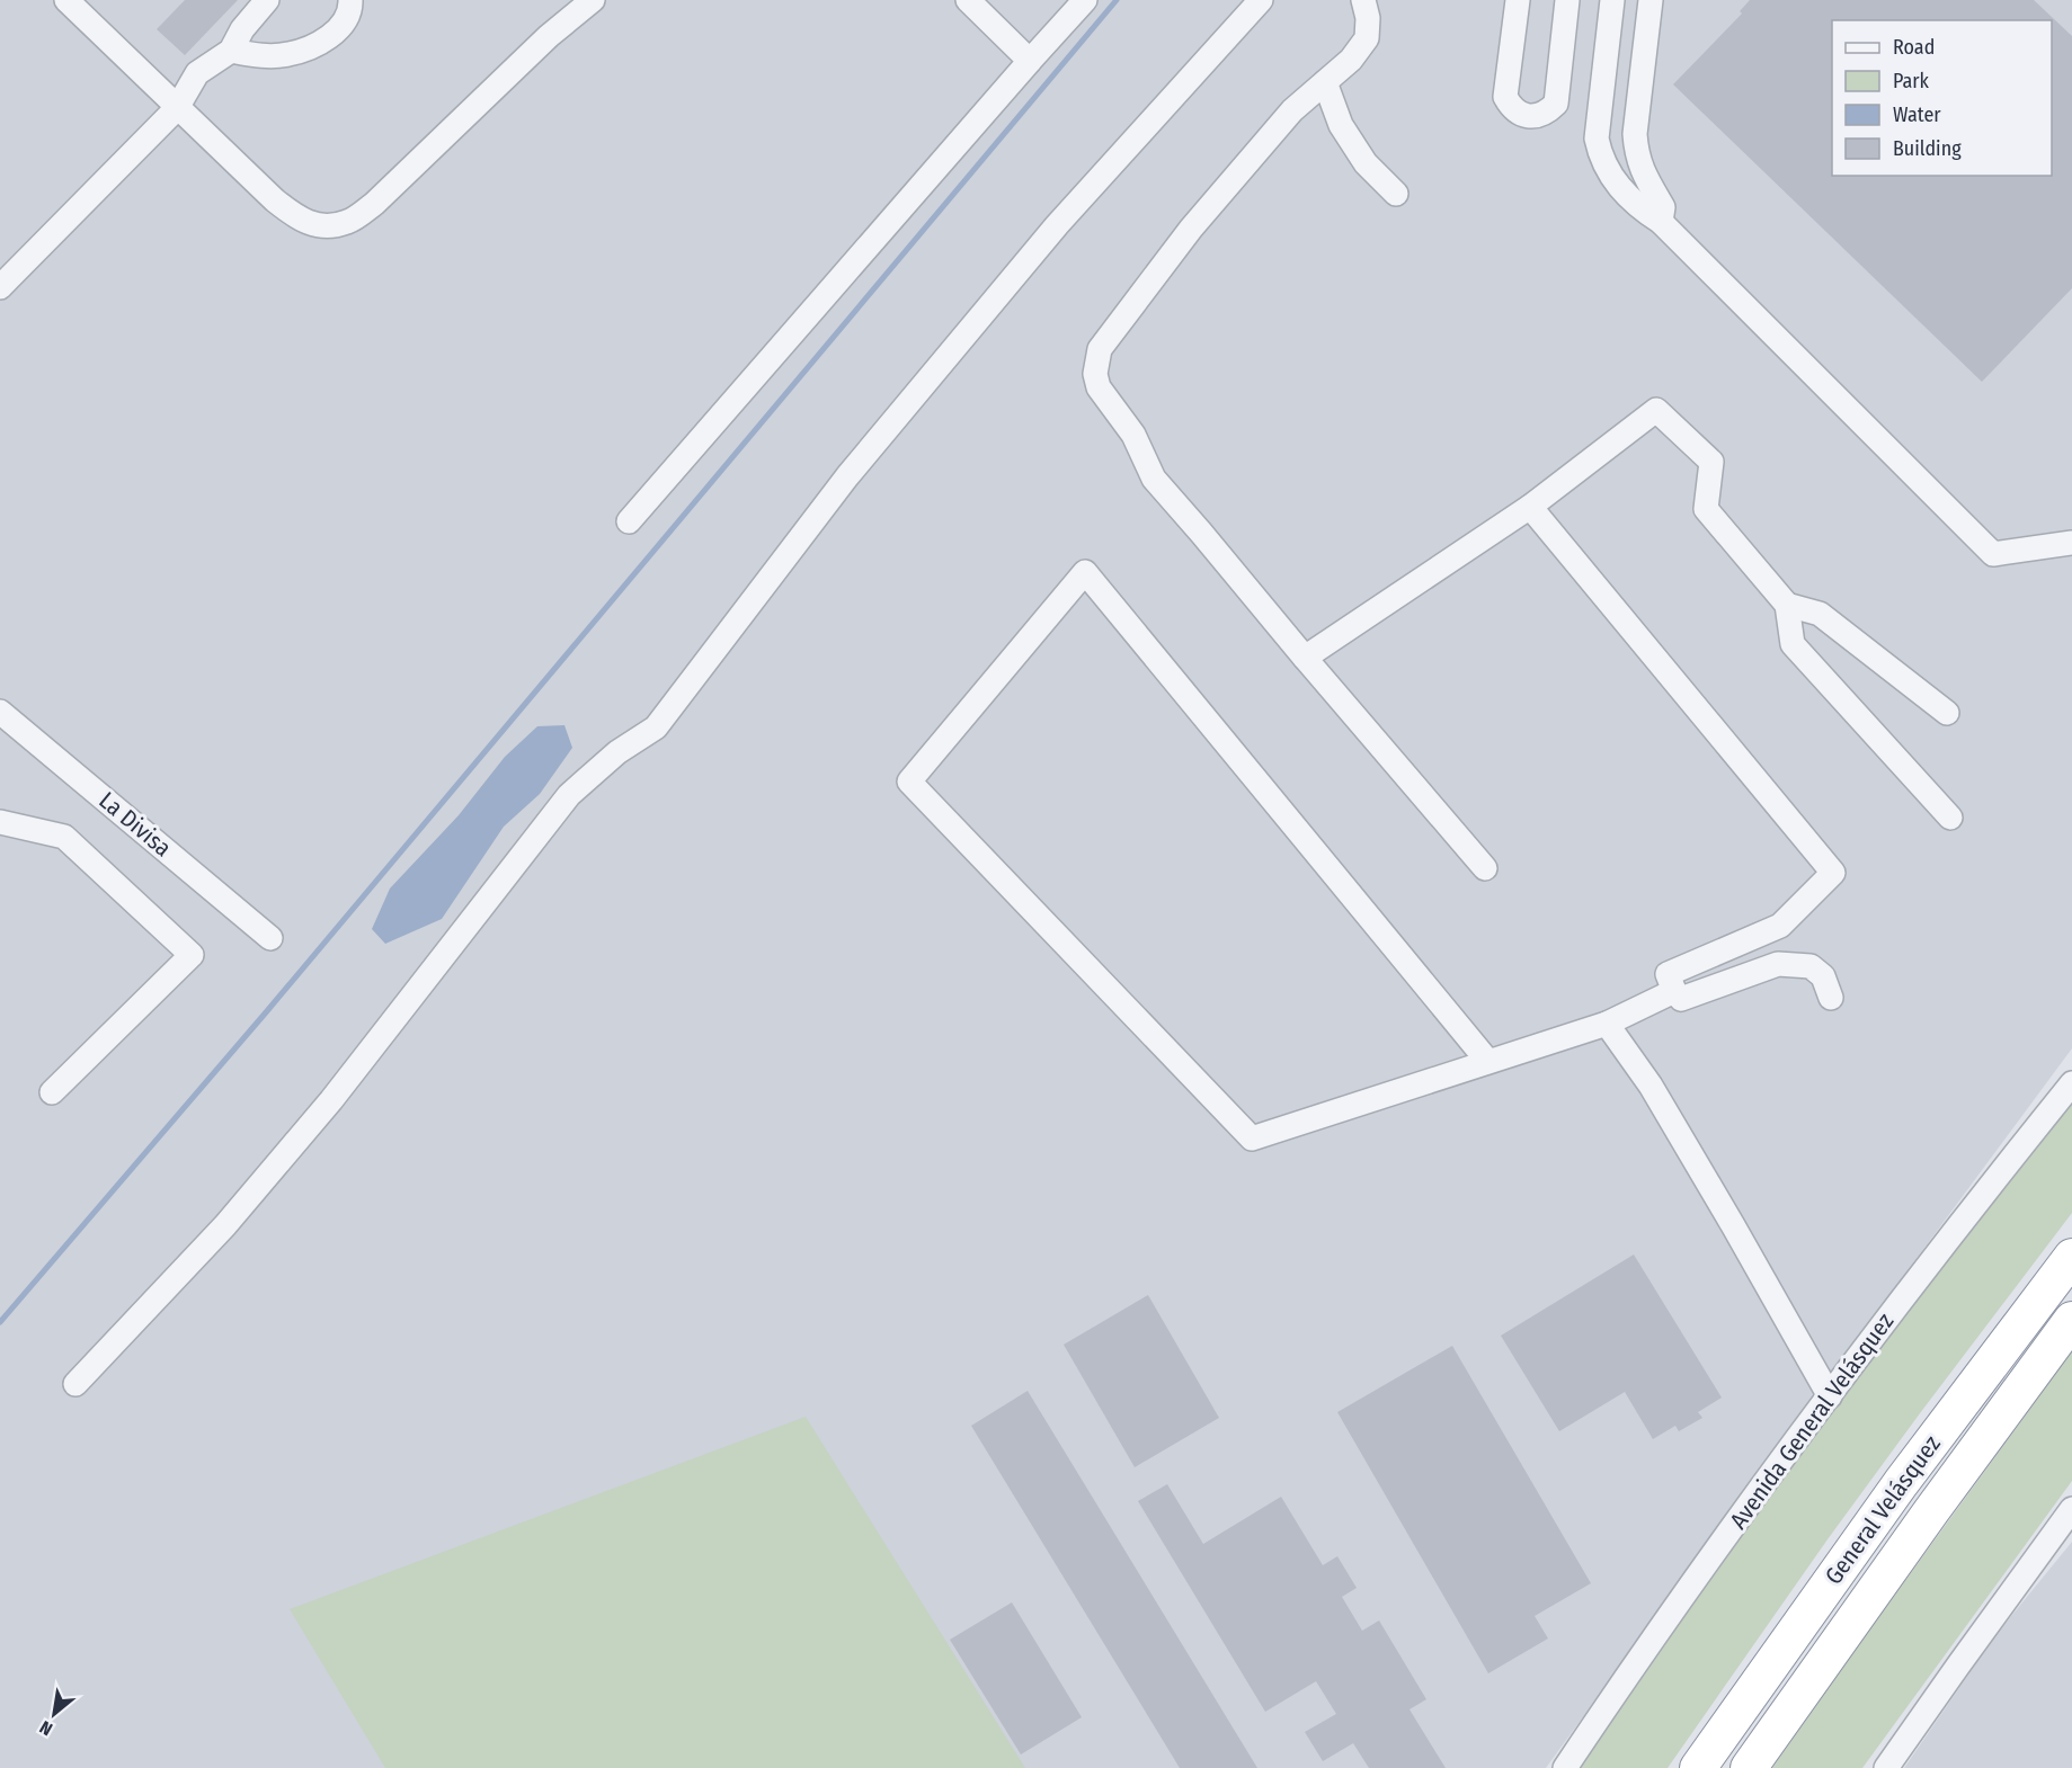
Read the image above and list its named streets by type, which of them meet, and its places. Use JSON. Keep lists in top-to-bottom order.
{
  "streets": {
    "highway": ["General Velásquez"],
    "street": ["La Divisa", "Avenida General Velásquez"]
  },
  "legend": [
    "Road",
    "Park",
    "Water",
    "Building"
  ],
  "north": "bottom left"
}
